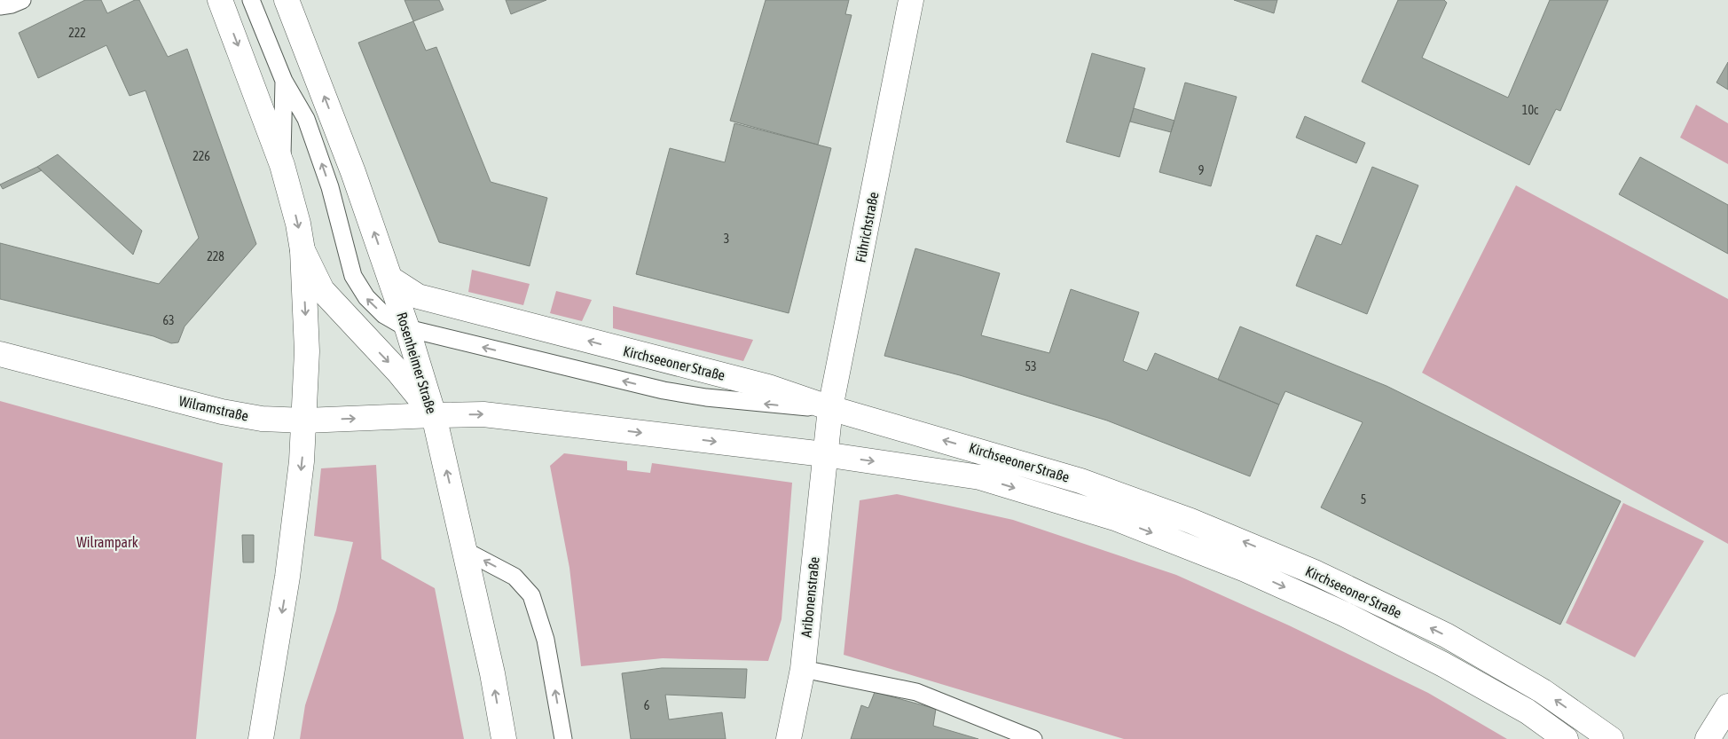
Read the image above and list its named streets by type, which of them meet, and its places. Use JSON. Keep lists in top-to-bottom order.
{
  "streets": {
    "street": [
      "Führichstraße",
      "Rosenheimer Straße",
      "Kirchseeoner Straße",
      "Wilramstraße",
      "Aribonenstraße"
    ]
  },
  "crossings": [
    ["Führichstraße", "Kirchseeoner Straße"],
    ["Führichstraße", "Aribonenstraße"],
    ["Rosenheimer Straße", "Kirchseeoner Straße"],
    ["Rosenheimer Straße", "Wilramstraße"],
    ["Kirchseeoner Straße", "Wilramstraße"],
    ["Kirchseeoner Straße", "Aribonenstraße"]
  ],
  "parks": ["Wilrampark"],
  "house_numbers": [
    "222",
    "10c",
    "226",
    "9",
    "3",
    "228",
    "63",
    "53",
    "5",
    "6"
  ]
}
